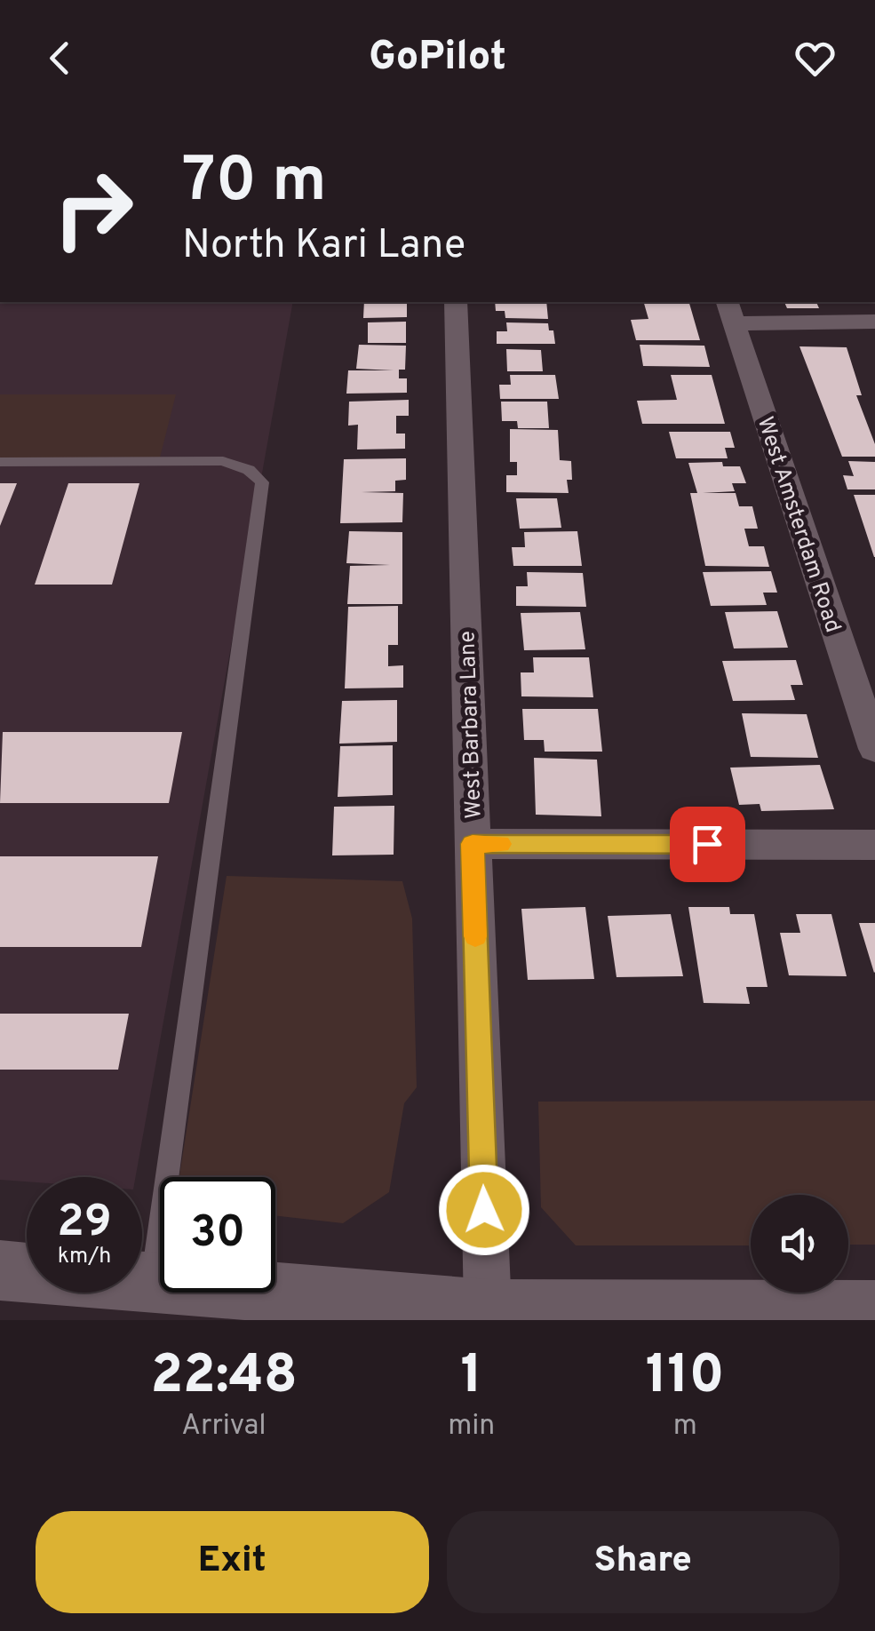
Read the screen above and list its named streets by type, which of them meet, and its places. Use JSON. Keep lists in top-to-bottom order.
{
  "streets": {
    "street": ["West Amsterdam Road", "West Barbara Lane"]
  },
  "page": {
    "header": "GoPilot",
    "turn": ["70 m", "North Kari Lane"],
    "speed": "29 km/h",
    "limit": "30",
    "eta": [
      "22:48",
      "Arrival",
      "1",
      "min",
      "110",
      "m"
    ],
    "buttons": ["Exit", "Share"]
  }
}
